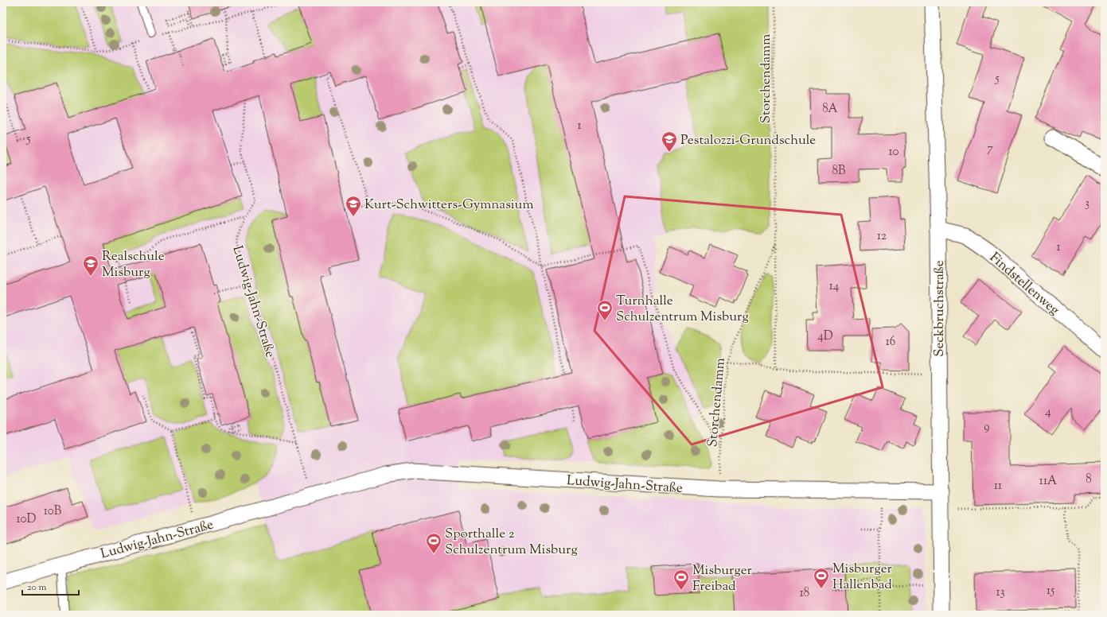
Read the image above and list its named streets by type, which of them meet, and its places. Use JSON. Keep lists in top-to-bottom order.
{
  "streets": {
    "street": ["Findstellenweg", "Ludwig-Jahn-Straße", "Seckbruchstraße"],
    "path": ["Storchendamm"]
  },
  "crossings": [
    ["Storchendamm", "Ludwig-Jahn-Straße"],
    ["Findstellenweg", "Seckbruchstraße"],
    ["Ludwig-Jahn-Straße", "Seckbruchstraße"]
  ],
  "places": {
    "school or university": ["Pestalozzi-Grundschule", "Kurt-Schwitters-Gymnasium", "Realschule Misburg"],
    "sports": [
      "Turnhalle Schulzentrum Misburg",
      "Sporthalle 2 Schulzentrum Misburg",
      "Misburger Hallenbad",
      "Misburger Freibad"
    ]
  },
  "house_numbers": [
    "5",
    "8A",
    "1",
    "5",
    "7",
    "10",
    "8B",
    "3",
    "12",
    "1",
    "14",
    "4D",
    "16",
    "4",
    "9",
    "8",
    "11A",
    "11",
    "10B",
    "10D",
    "15",
    "13",
    "18"
  ],
  "scale_bar": "20 m"
}
